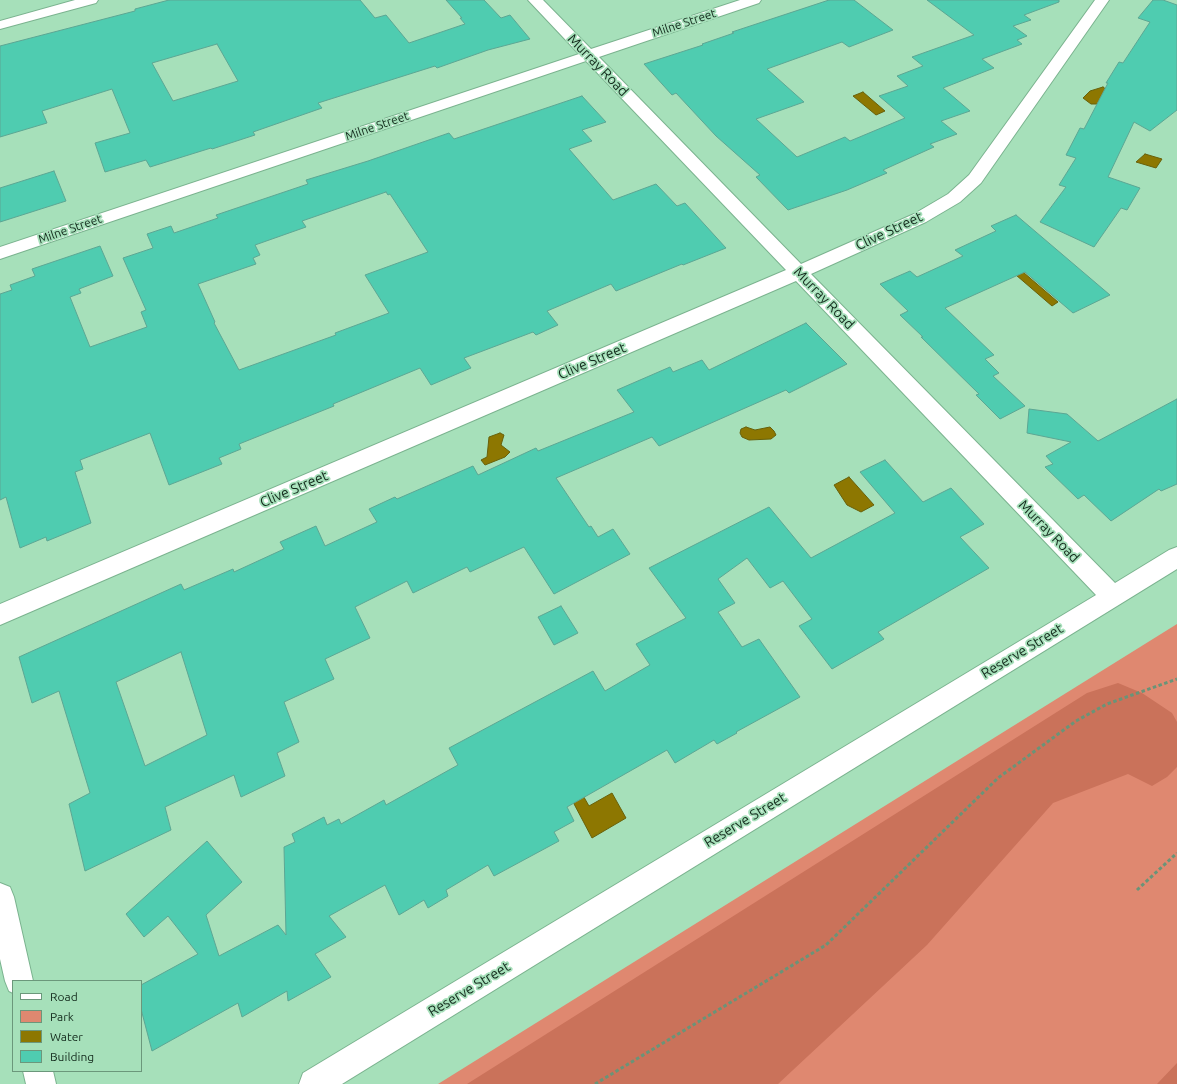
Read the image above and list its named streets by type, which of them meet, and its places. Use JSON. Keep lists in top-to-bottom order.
{
  "streets": {
    "street": [
      "Milne Street",
      "Murray Road",
      "Clive Street",
      "Reserve Street"
    ]
  },
  "crossings": [
    ["Milne Street", "Murray Road"],
    ["Murray Road", "Clive Street"],
    ["Murray Road", "Reserve Street"]
  ],
  "legend": [
    "Road",
    "Park",
    "Water",
    "Building"
  ]
}
